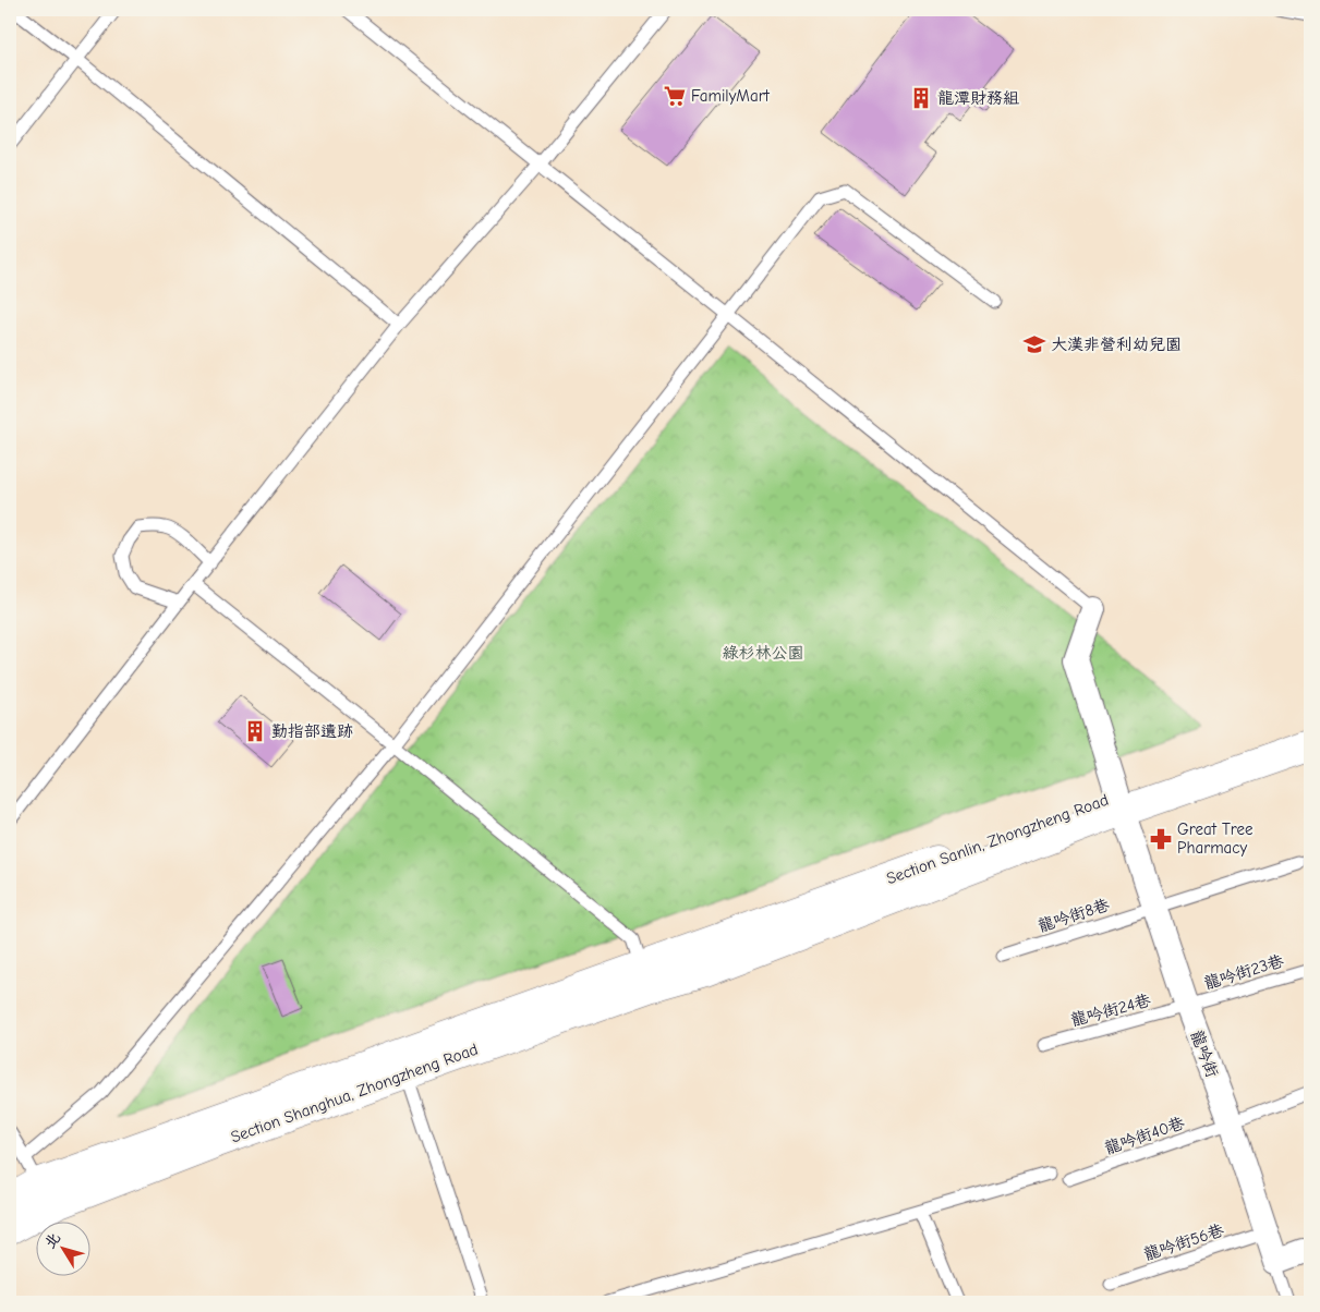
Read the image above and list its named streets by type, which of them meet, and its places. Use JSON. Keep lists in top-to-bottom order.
{
  "streets": {
    "main road": ["Section Sanlin, Zhongzheng Road", "Section Shanghua, Zhongzheng Road"],
    "street": ["龍吟街"],
    "lane": [
      "龍吟街8巷",
      "龍吟街23巷",
      "龍吟街24巷",
      "龍吟街40巷",
      "龍吟街56巷"
    ]
  },
  "crossings": [
    ["Section Sanlin, Zhongzheng Road", "龍吟街"],
    ["Section Sanlin, Zhongzheng Road", "Section Shanghua, Zhongzheng Road"],
    ["龍吟街8巷", "龍吟街"],
    ["龍吟街23巷", "龍吟街24巷"],
    ["龍吟街23巷", "龍吟街"],
    ["龍吟街24巷", "龍吟街"],
    ["龍吟街", "龍吟街40巷"],
    ["龍吟街", "龍吟街56巷"]
  ],
  "parks": ["綠杉林公園"],
  "places": {
    "supermarket": ["FamilyMart"],
    "building": ["龍潭財務組", "勤指部遺跡"],
    "school or university": ["大漢非營利幼兒園"],
    "pharmacy": ["Great Tree Pharmacy"]
  },
  "north": "top left"
}
